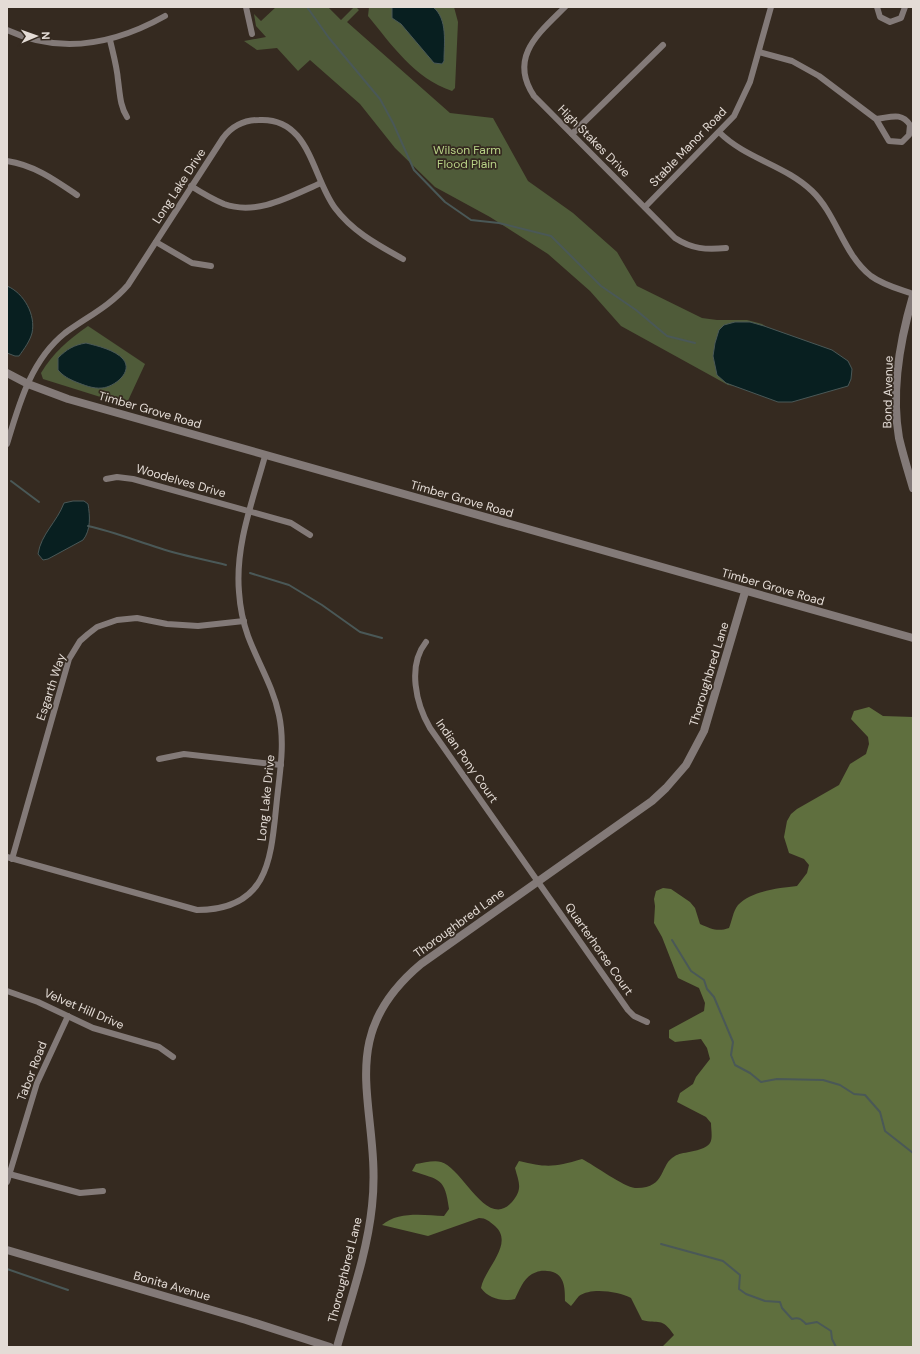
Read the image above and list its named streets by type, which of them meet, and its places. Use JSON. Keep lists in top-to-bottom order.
{
  "streets": {
    "street": [
      "High Stakes Drive",
      "Stable Manor Road",
      "Long Lake Drive",
      "Bond Avenue",
      "Timber Grove Road",
      "Woodelves Drive",
      "Thoroughbred Lane",
      "Esgarth Way",
      "Indian Pony Court",
      "Quarterhorse Court",
      "Velvet Hill Drive",
      "Tabor Road",
      "Bonita Avenue"
    ]
  },
  "crossings": [
    ["High Stakes Drive", "Stable Manor Road"],
    ["Long Lake Drive", "Timber Grove Road"],
    ["Long Lake Drive", "Woodelves Drive"],
    ["Long Lake Drive", "Esgarth Way"],
    ["Timber Grove Road", "Thoroughbred Lane"],
    ["Thoroughbred Lane", "Indian Pony Court"],
    ["Thoroughbred Lane", "Quarterhorse Court"],
    ["Indian Pony Court", "Quarterhorse Court"],
    ["Velvet Hill Drive", "Tabor Road"]
  ],
  "parks": ["Wilson Farm Flood Plain"],
  "north": "right"
}
